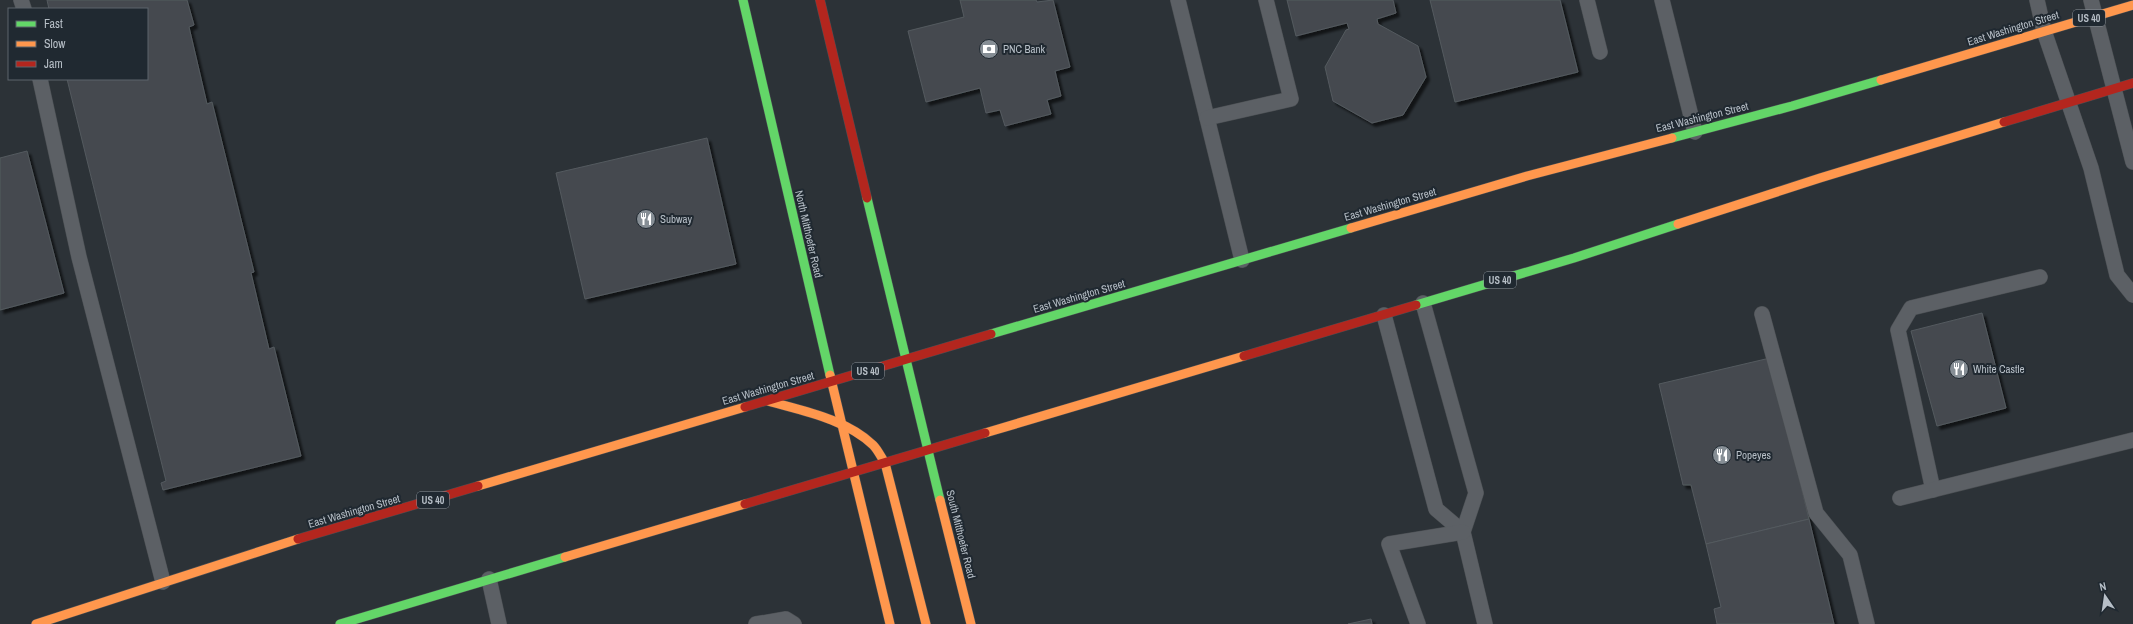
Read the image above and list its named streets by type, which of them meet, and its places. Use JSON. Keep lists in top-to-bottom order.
{
  "streets": {
    "main road": [
      "US 40",
      "East Washington Street",
      "North Mitthoefer Road",
      "South Mitthoefer Road"
    ]
  },
  "crossings": [
    ["US 40", "North Mitthoefer Road"],
    ["US 40", "South Mitthoefer Road"],
    ["East Washington Street", "North Mitthoefer Road"]
  ],
  "places": {
    "bank": ["PNC Bank"],
    "restaurant": ["Subway", "White Castle", "Popeyes"]
  },
  "legend": ["Fast", "Slow", "Jam"],
  "north": "top"
}
